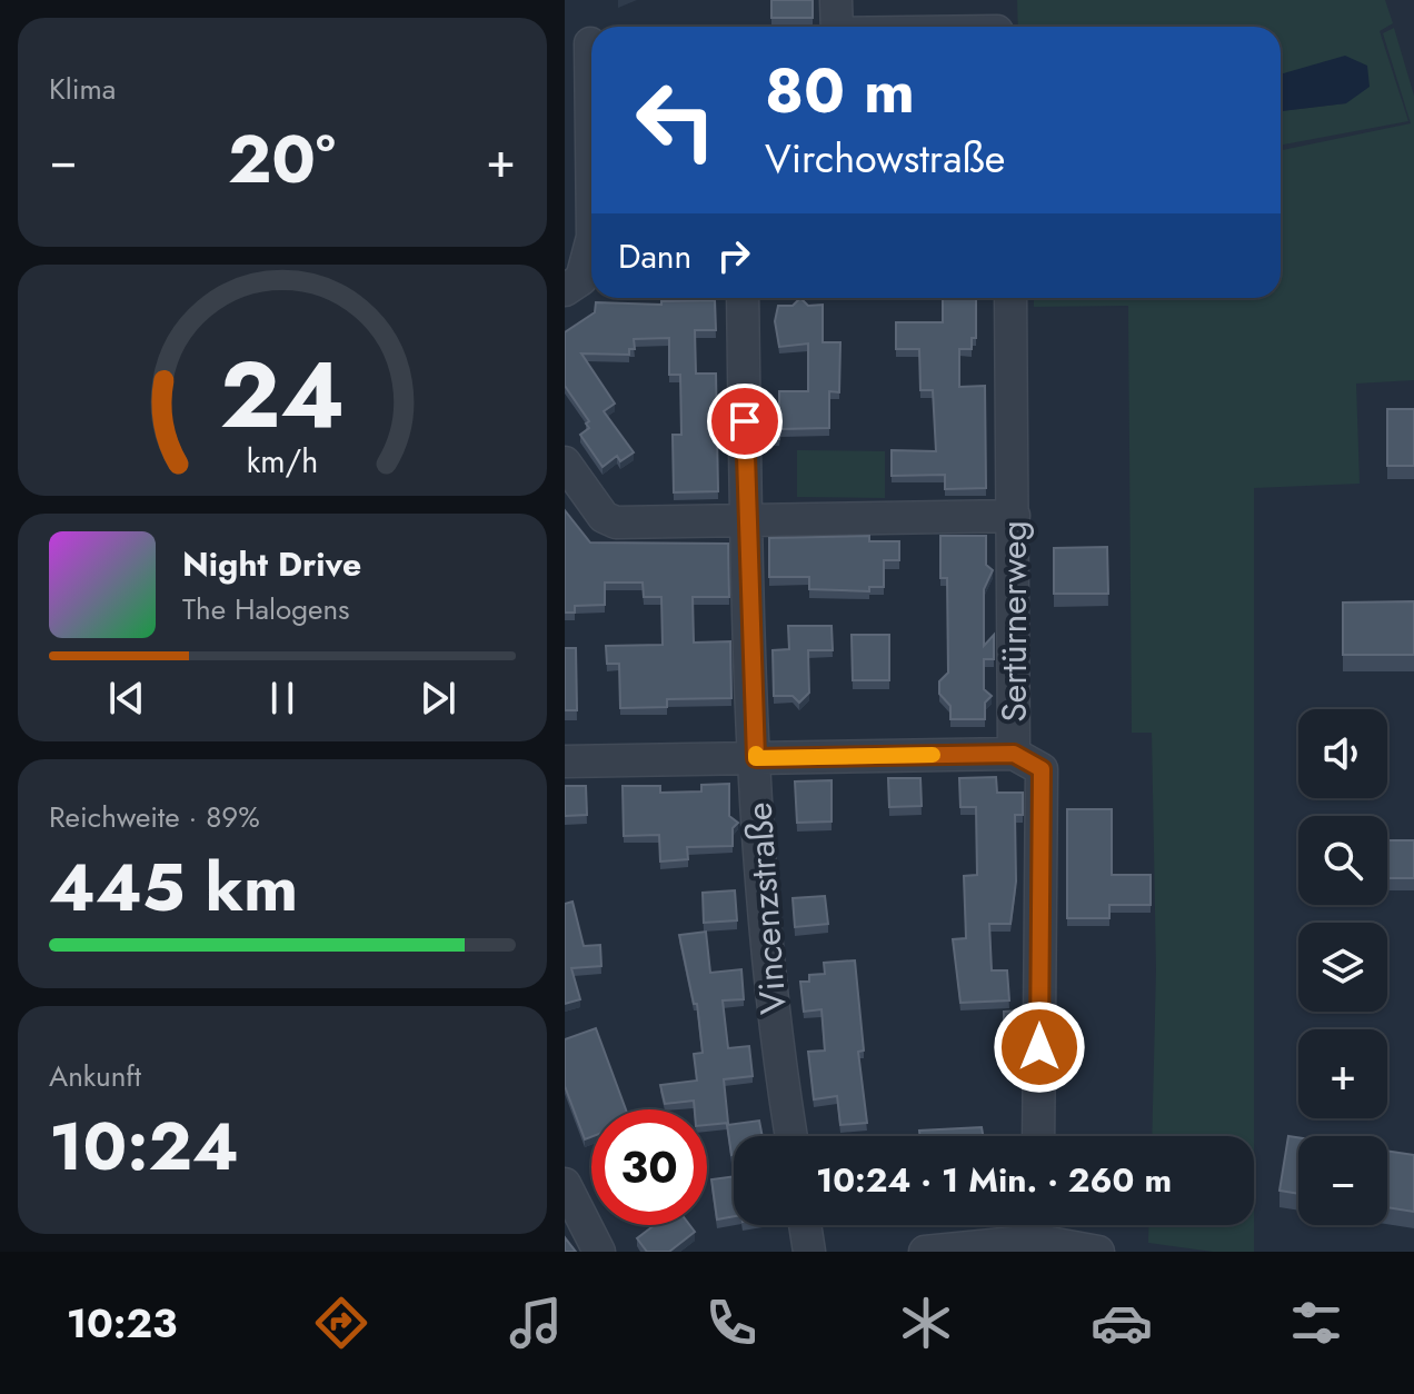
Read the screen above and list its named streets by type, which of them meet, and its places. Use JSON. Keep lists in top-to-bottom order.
{
  "streets": {
    "street": ["Sertürnerweg", "Vincenzstraße"]
  },
  "page": {
    "tile": [
      "Klima",
      ["Reichweite · 89%", "445 km"],
      ["Ankunft", "10:24"]
    ],
    "turn": ["80 m", "Virchowstraße"],
    "heat": ["−", "20°", "+"],
    "then": "Dann",
    "song": ["Night Drive", "The Halogens"],
    "map_buttons": ["+", "−"],
    "limit": "30",
    "trip": "10:24 · 1 Min. · 260 m",
    "tabs": "10:23",
    "gauge": ["24", "km/h"]
  }
}
